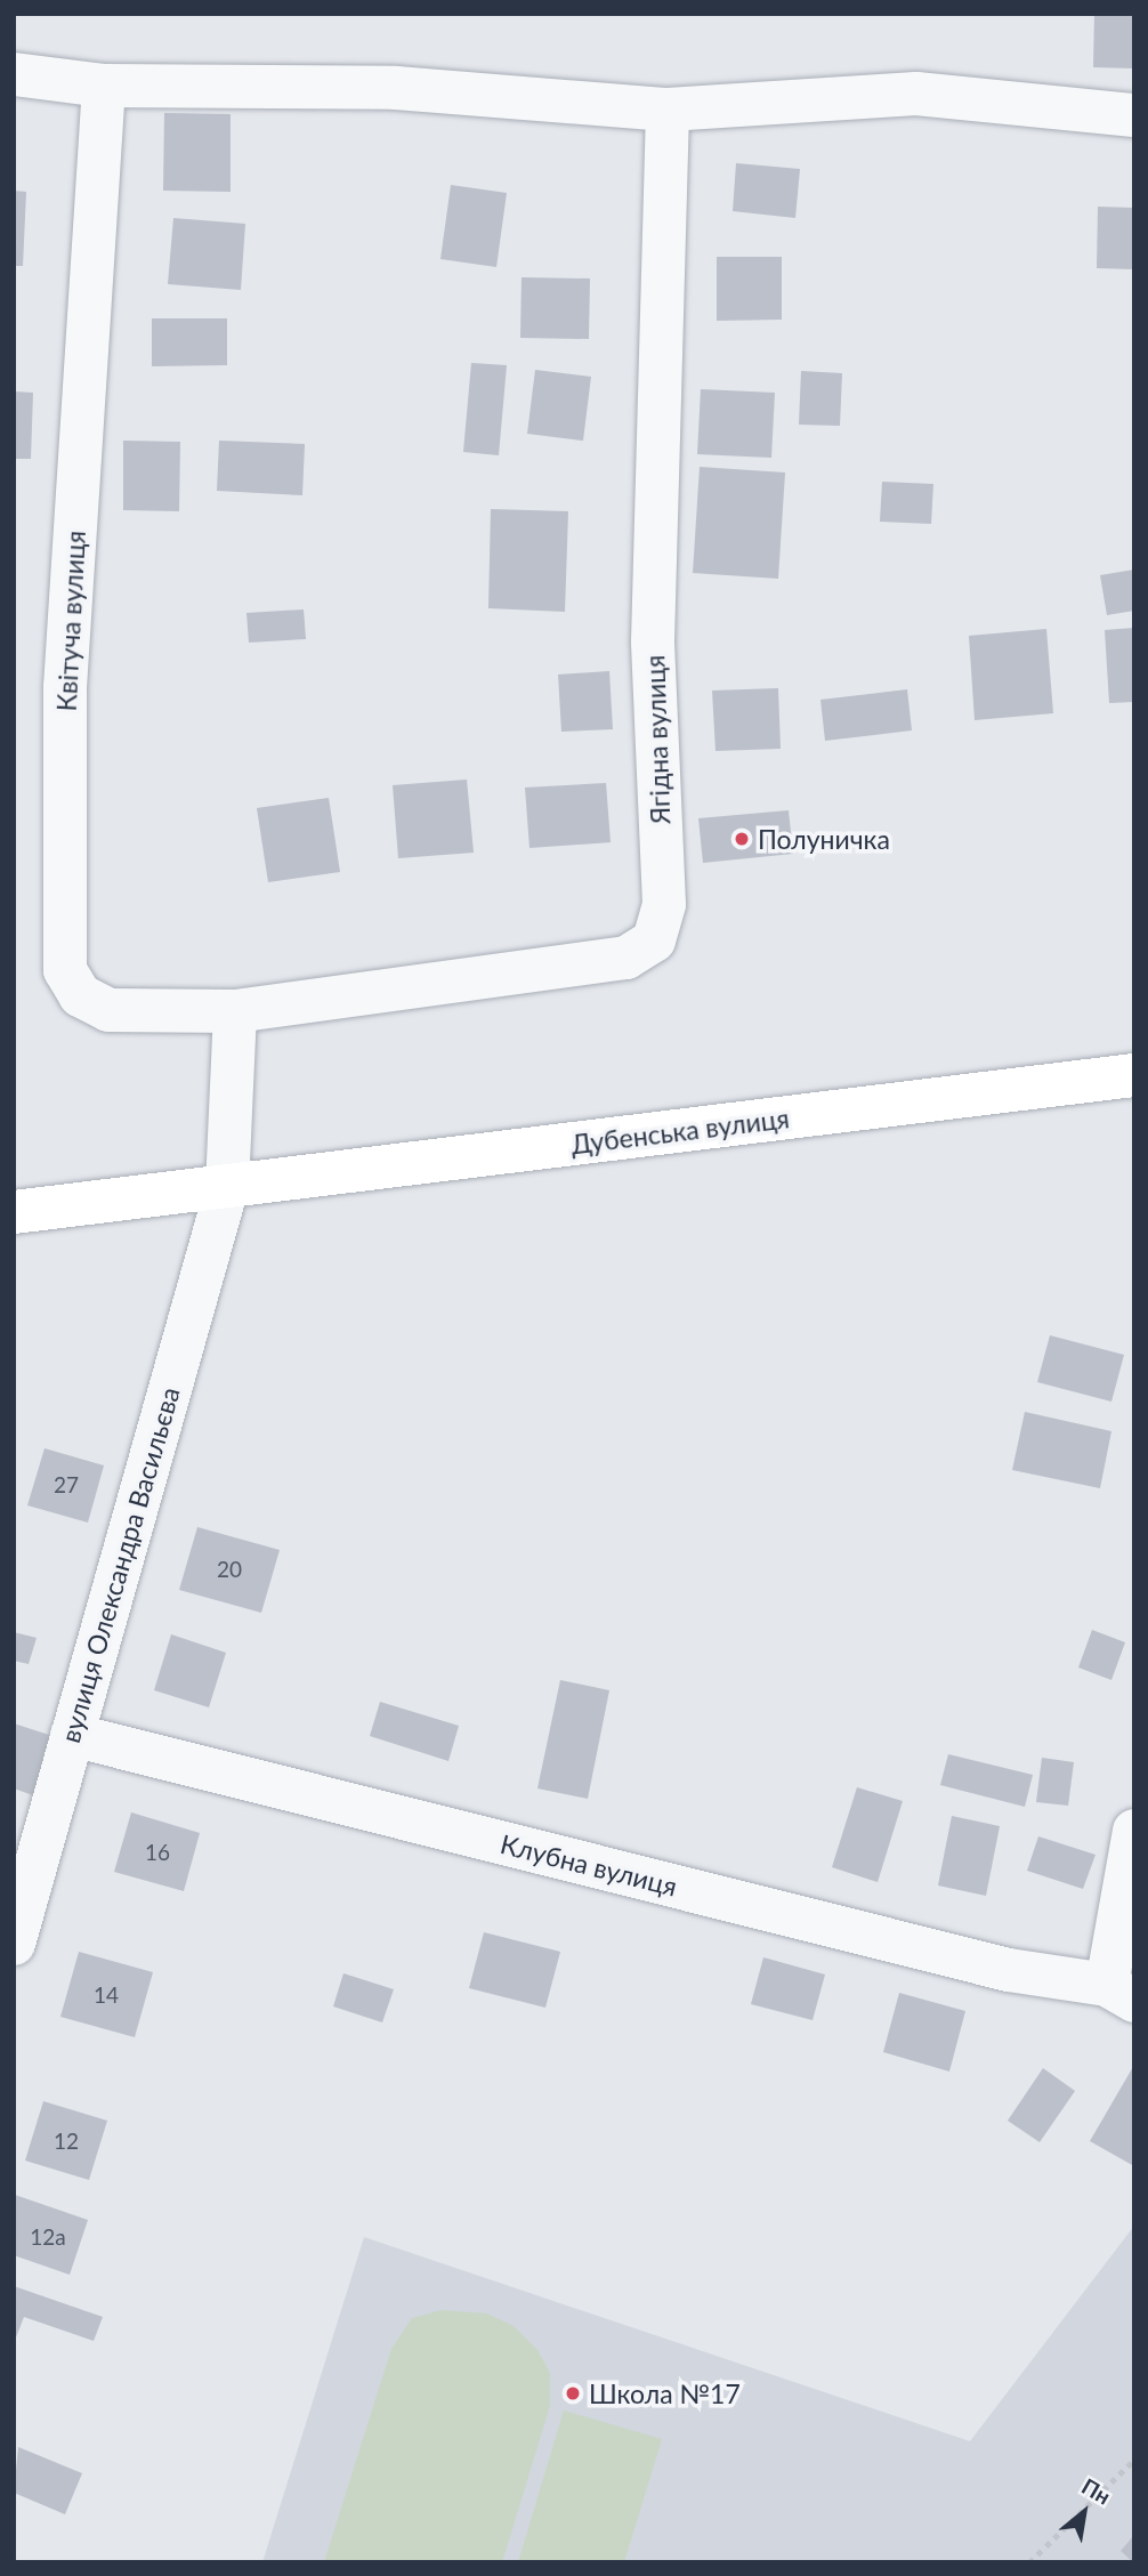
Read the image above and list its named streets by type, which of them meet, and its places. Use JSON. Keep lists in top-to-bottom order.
{
  "streets": {
    "main road": ["Дубенська вулиця"],
    "street": [
      "Квітуча вулиця",
      "Ягідна вулиця",
      "вулиця Олександра Васильєва",
      "Клубна вулиця"
    ]
  },
  "crossings": [
    ["Квітуча вулиця", "Ягідна вулиця"],
    ["Квітуча вулиця", "вулиця Олександра Васильєва"],
    ["Ягідна вулиця", "вулиця Олександра Васильєва"],
    ["Дубенська вулиця", "вулиця Олександра Васильєва"],
    ["вулиця Олександра Васильєва", "Клубна вулиця"]
  ],
  "places": ["Полуничка", "Школа №17"],
  "house_numbers": [
    "27",
    "20",
    "16",
    "14",
    "12",
    "12а"
  ],
  "north": "top right"
}
